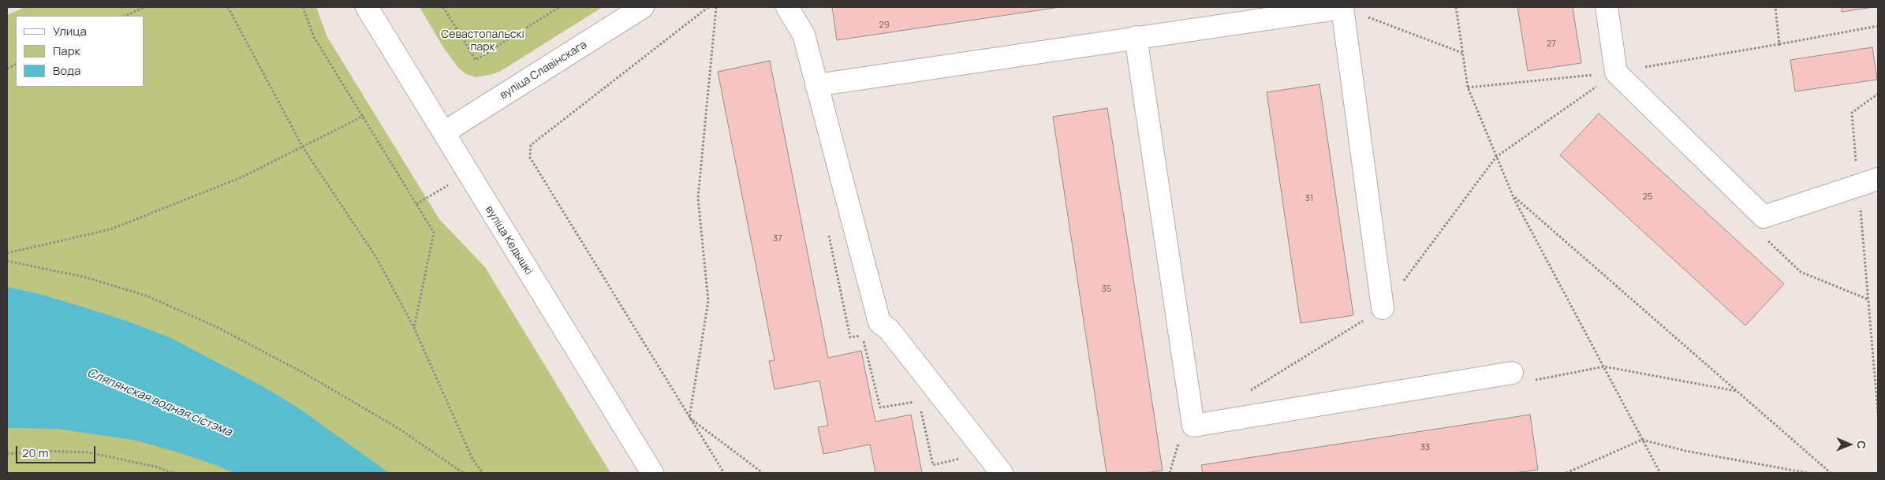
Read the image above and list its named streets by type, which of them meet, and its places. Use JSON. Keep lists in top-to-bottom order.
{
  "streets": {
    "street": ["вуліца Славінскага", "вуліца Кедышкі"]
  },
  "crossings": [
    ["вуліца Славінскага", "вуліца Кедышкі"]
  ],
  "water": ["Сляпянская водная сістэма"],
  "parks": ["Севастопальскі парк"],
  "house_numbers": [
    "29",
    "27",
    "25",
    "31",
    "37",
    "35",
    "33"
  ],
  "legend": ["Улица", "Парк", "Вода"],
  "scale_bar": "20 m",
  "north": "right"
}
